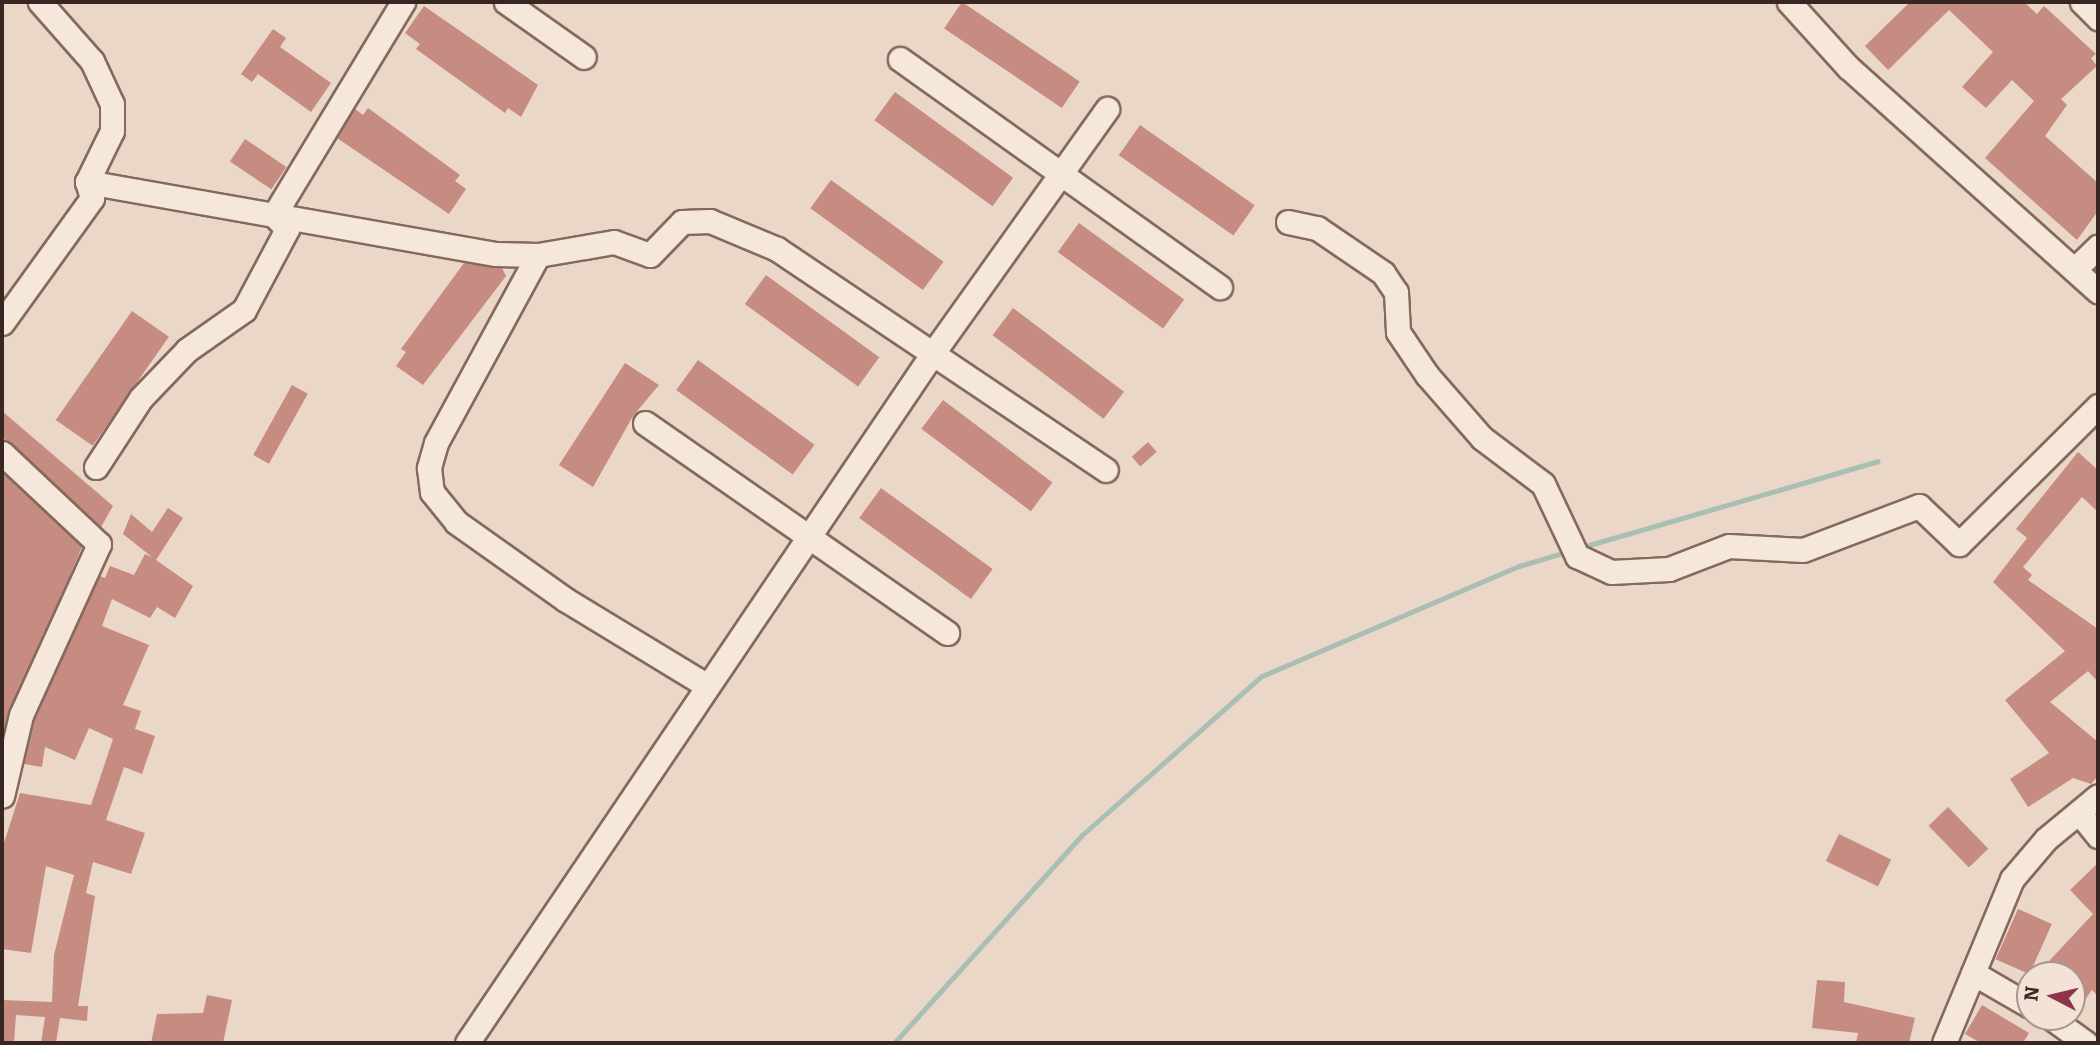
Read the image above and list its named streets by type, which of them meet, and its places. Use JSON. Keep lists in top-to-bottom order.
{
  "north": "left"
}
